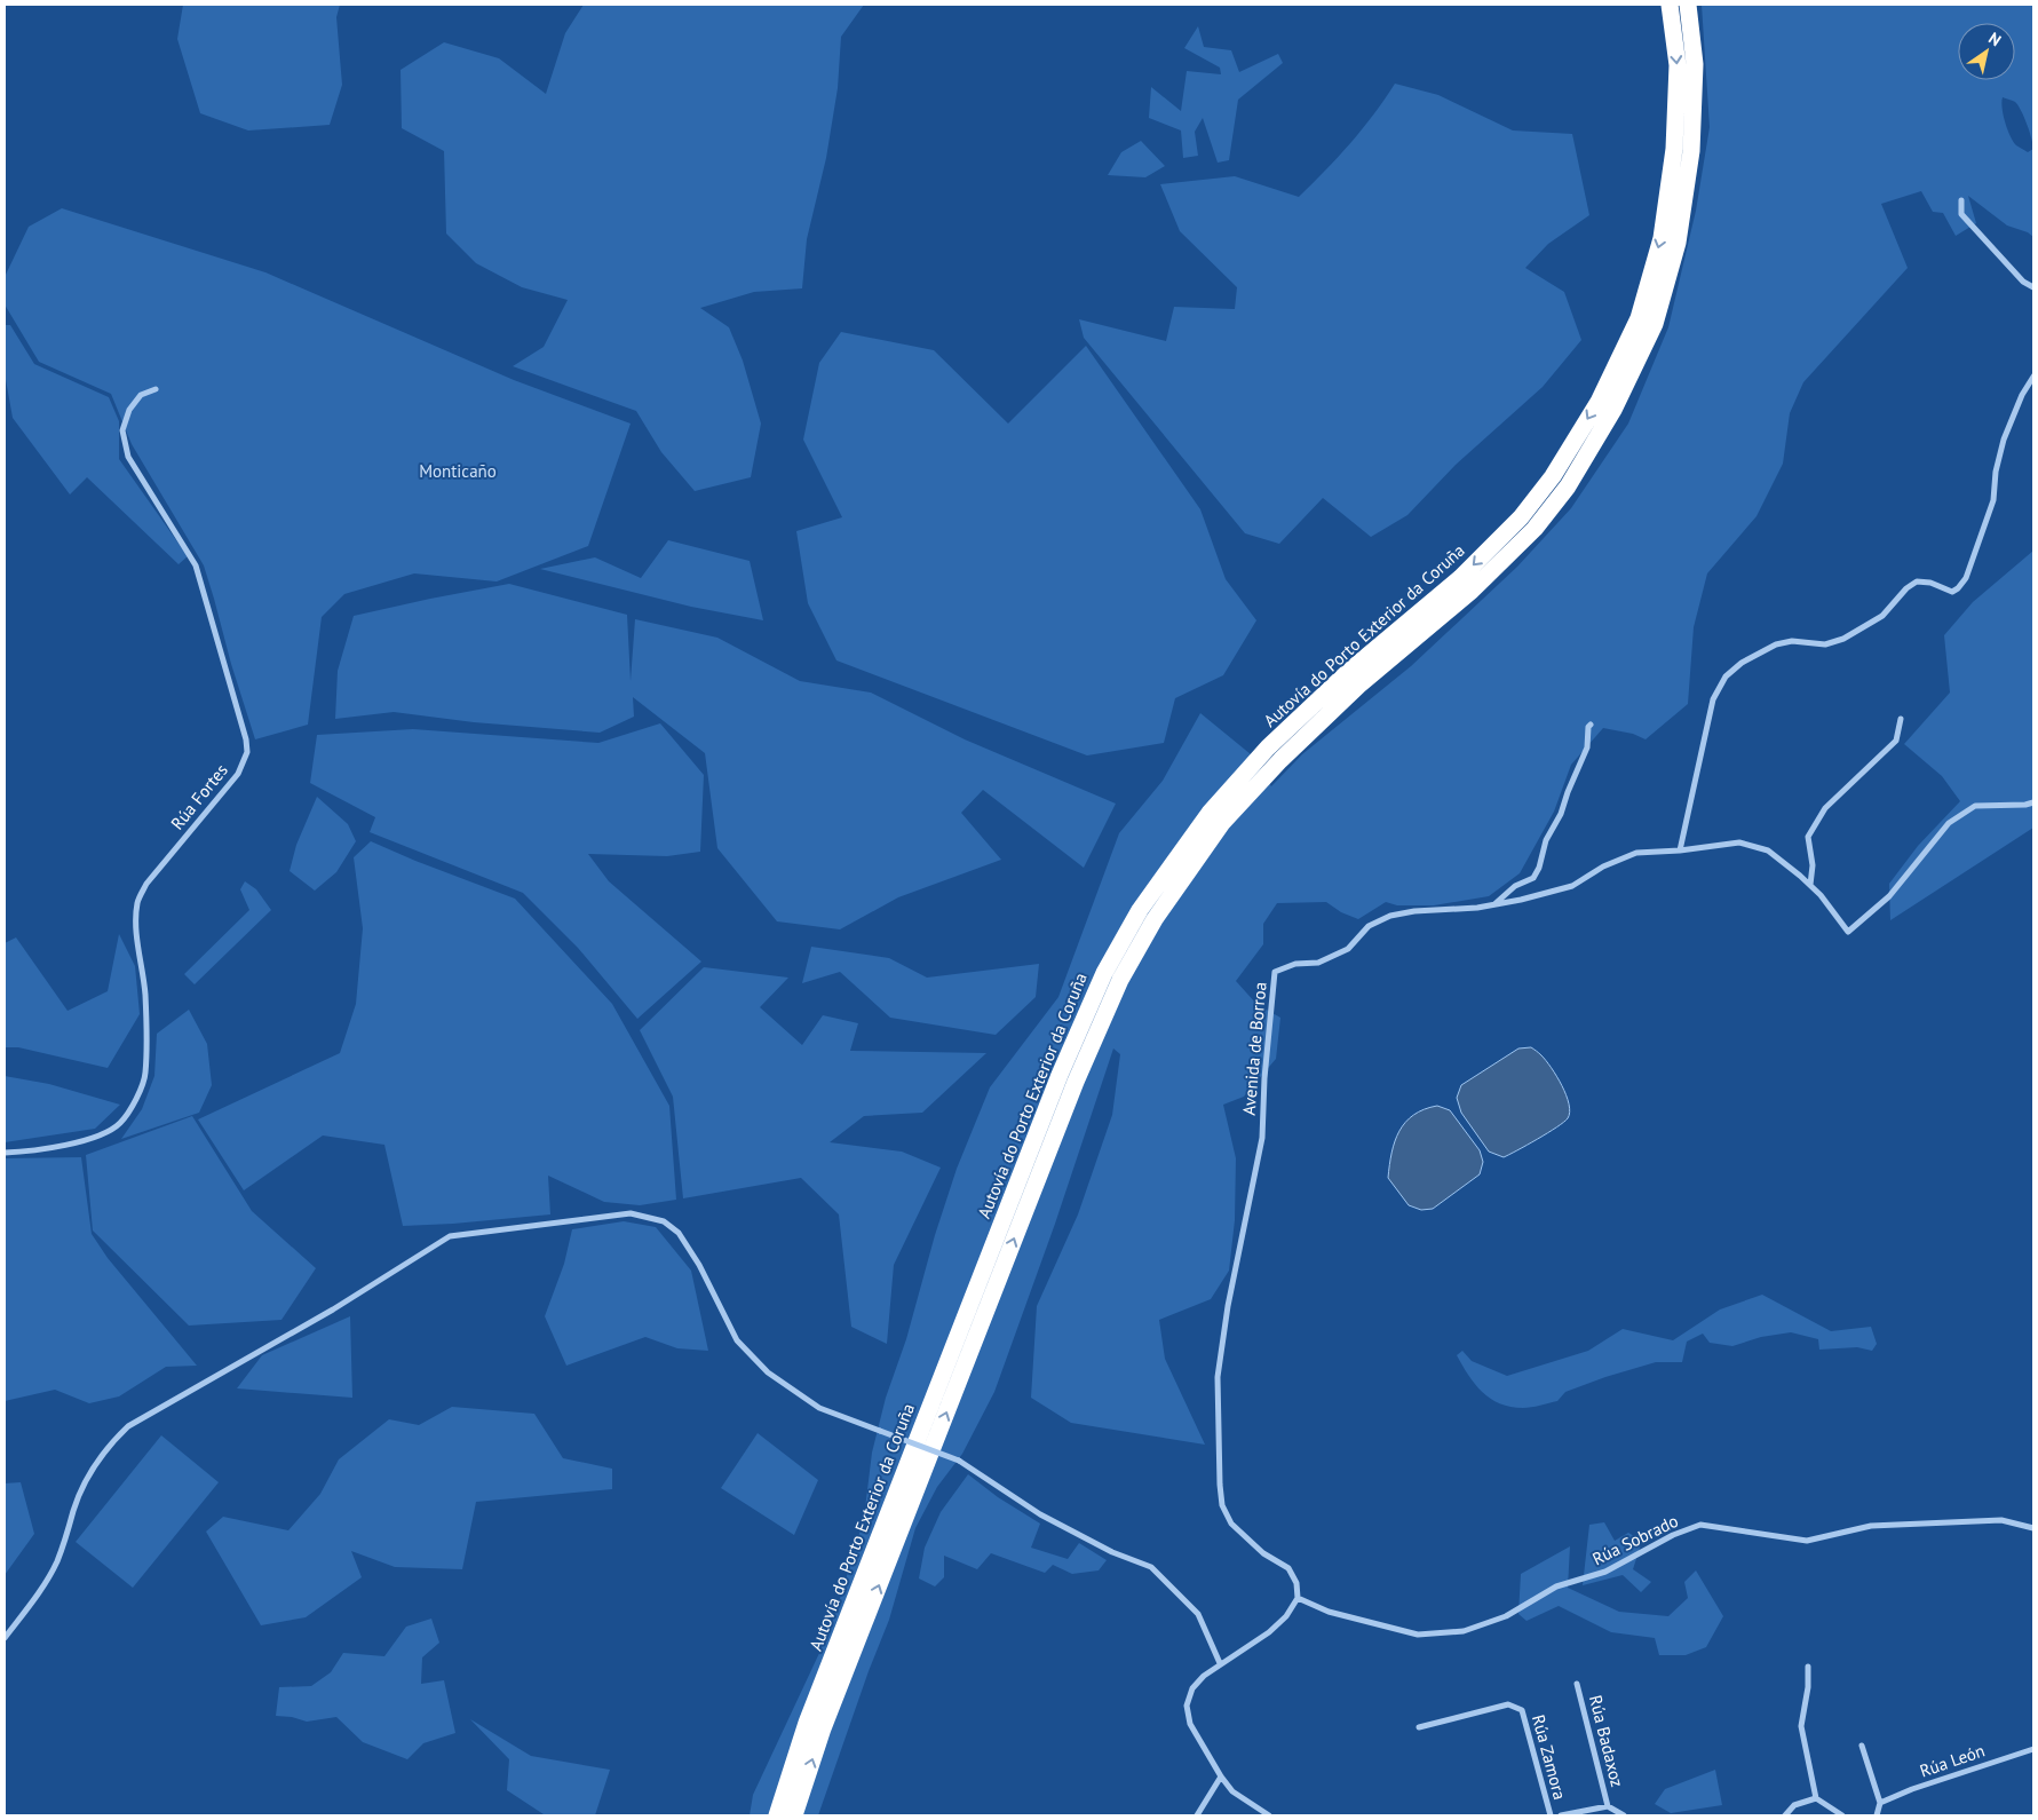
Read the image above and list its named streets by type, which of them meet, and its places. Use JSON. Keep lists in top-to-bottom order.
{
  "streets": {
    "highway": ["Autovía do Porto Exterior da Coruña"],
    "street": [
      "Rúa Fortes",
      "Avenida de Borroa",
      "Rúa Sobrado",
      "Rúa Badaxoz",
      "Rúa Zamora",
      "Rúa León"
    ]
  },
  "crossings": [
    ["Avenida de Borroa", "Rúa Sobrado"]
  ],
  "parks": ["Monticaño"],
  "north": "top right"
}
